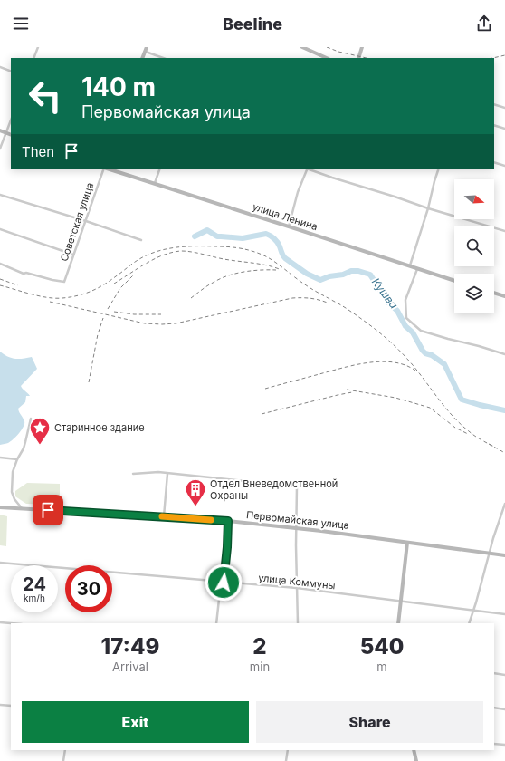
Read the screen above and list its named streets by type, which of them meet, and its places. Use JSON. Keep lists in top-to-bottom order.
{
  "streets": {
    "main road": ["улица Ленина", "Первомайская улица"],
    "street": ["Советская улица", "улица Коммуны"]
  },
  "water": ["Кушва"],
  "places": {
    "place": ["Старинное здание"],
    "building": ["Отдел Вневедомственной Охраны"]
  },
  "north": "right",
  "page": {
    "header": "Beeline",
    "turn": ["140 m", "Первомайская улица"],
    "then": "Then",
    "speed": "24 km/h",
    "limit": "30",
    "eta": [
      "17:49",
      "Arrival",
      "2",
      "min",
      "540",
      "m"
    ],
    "buttons": ["Exit", "Share"]
  }
}
